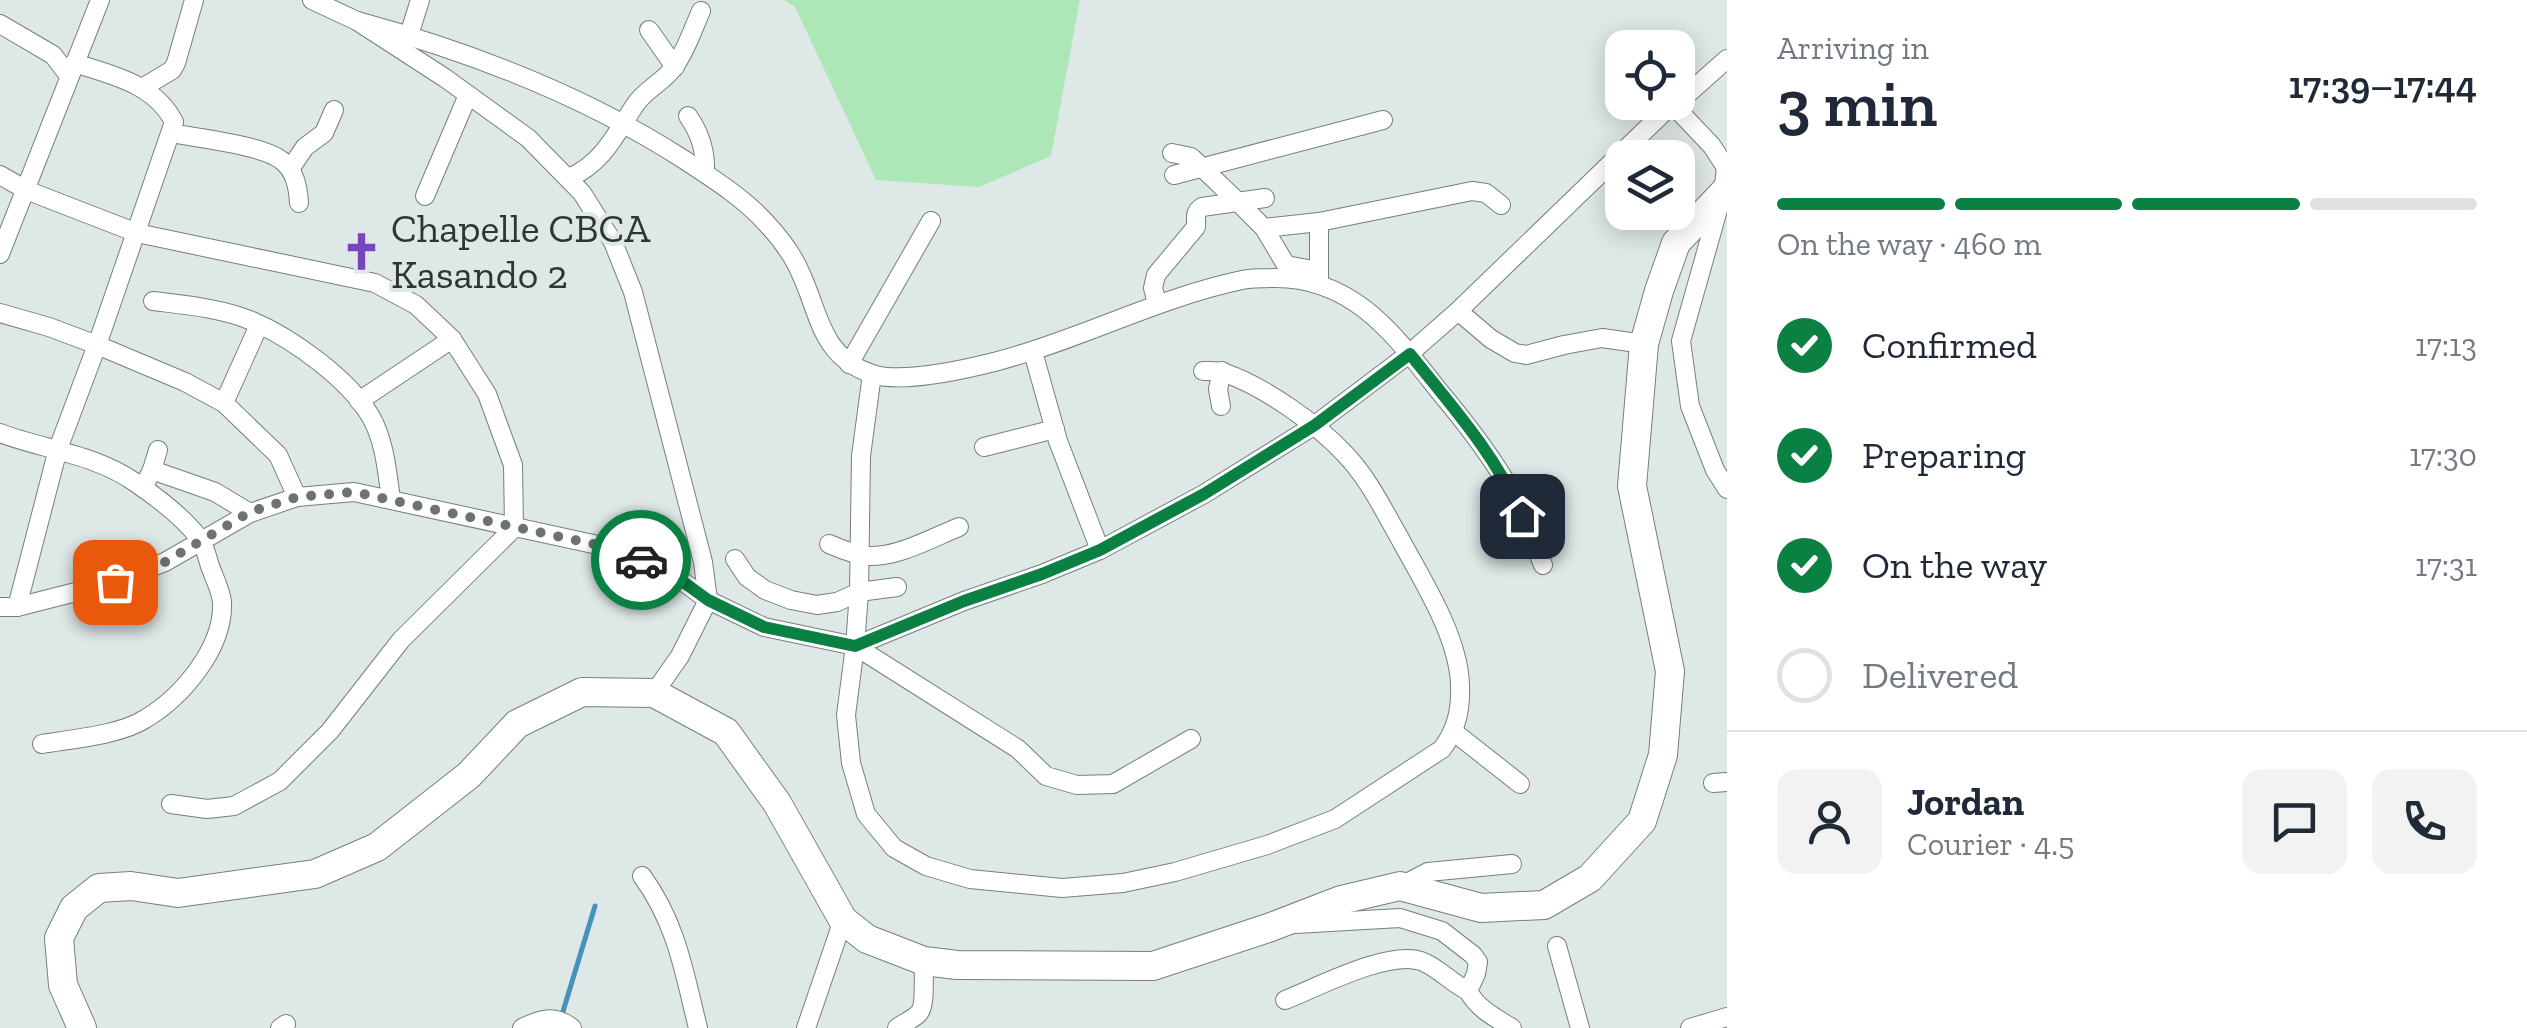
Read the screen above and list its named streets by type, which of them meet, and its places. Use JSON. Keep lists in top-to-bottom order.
{
  "places": {
    "church": ["Chapelle CBCA Kasando 2"]
  },
  "page": {
    "heading": ["3 min", "Arriving in", "17:39–17:44"],
    "panel": ["Jordan", "Courier · 4.5"],
    "bar": "On the way · 460 m",
    "list": [
      ["Confirmed", "17:13"],
      ["Preparing", "17:30"],
      ["On the way", "17:31"],
      "Delivered"
    ]
  }
}
